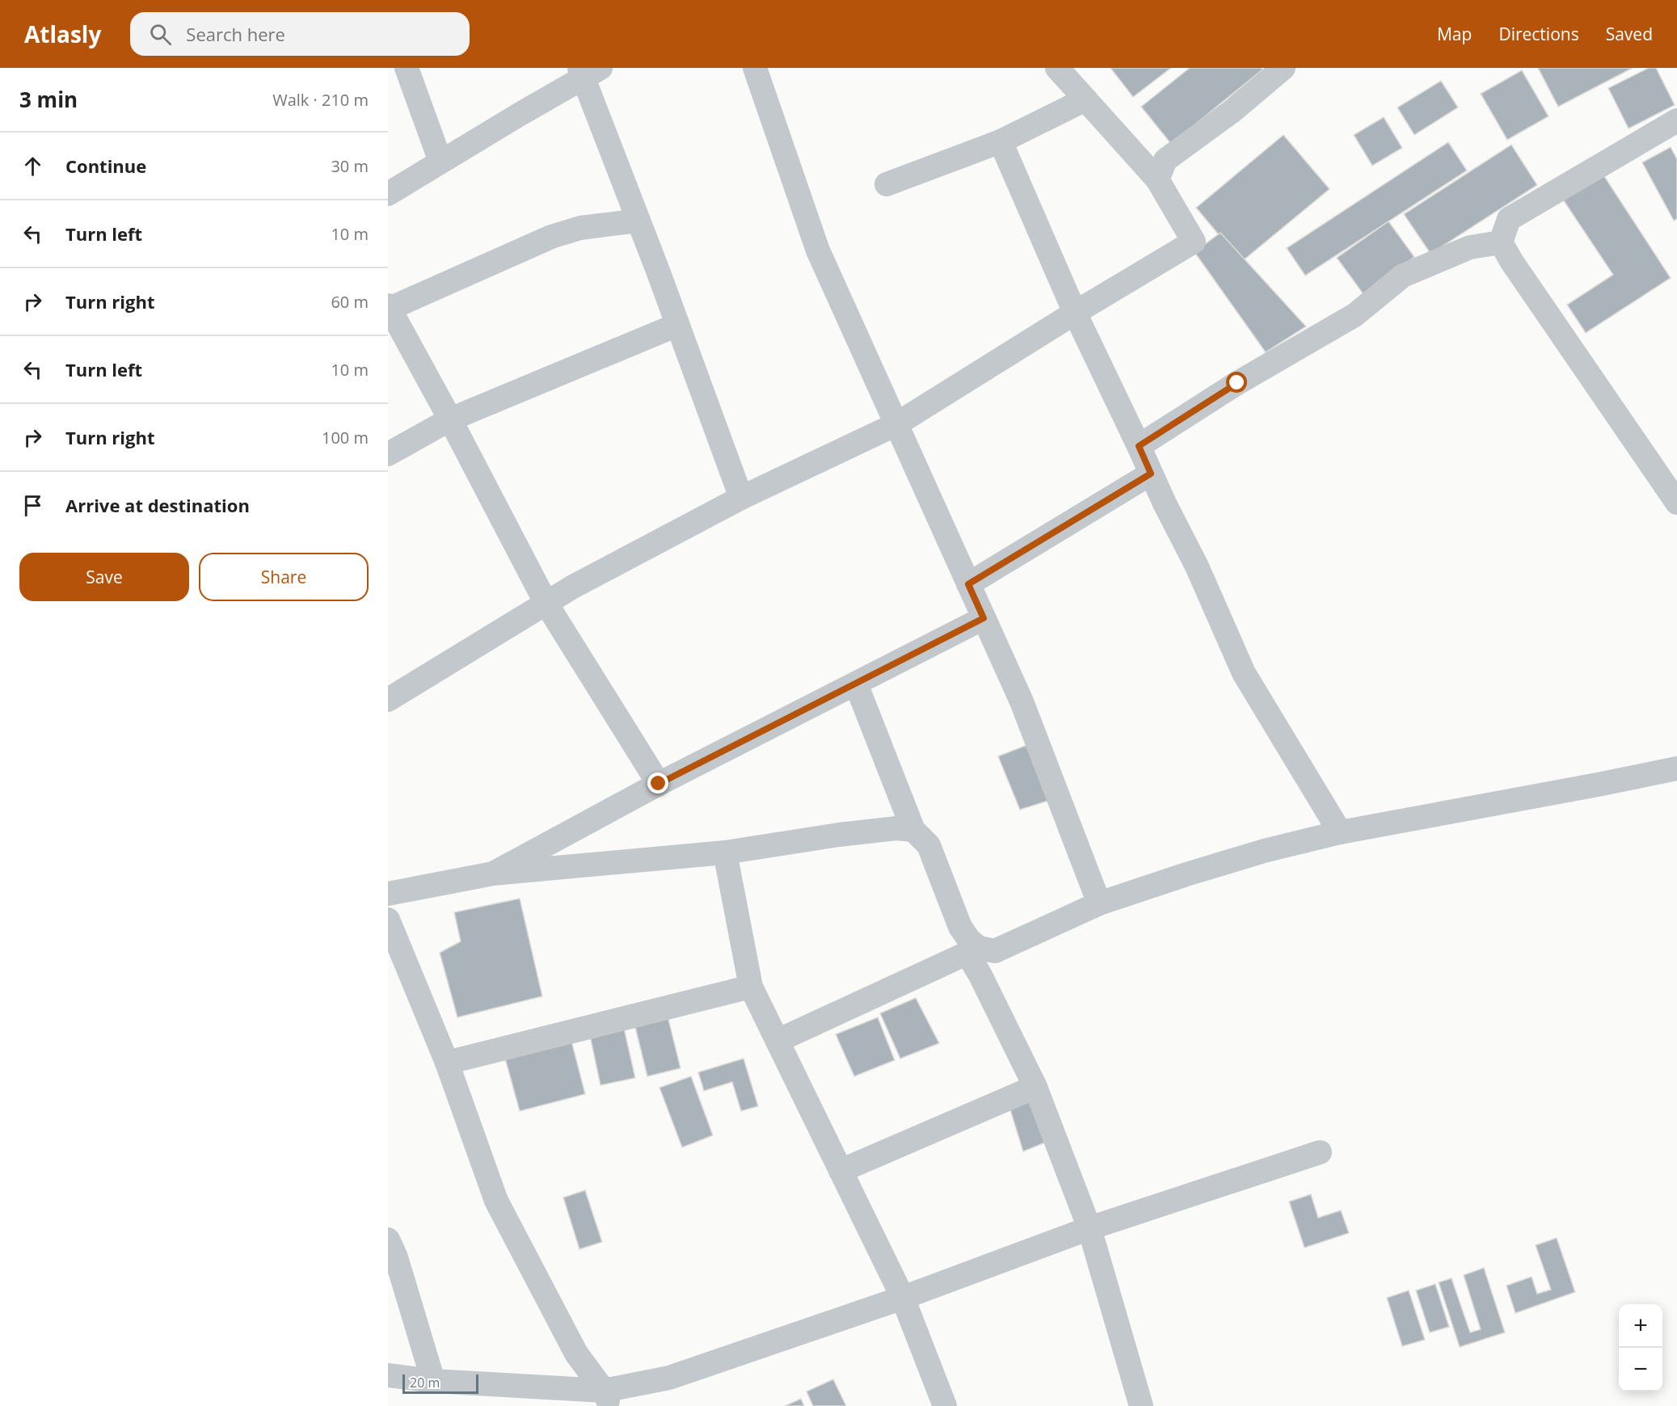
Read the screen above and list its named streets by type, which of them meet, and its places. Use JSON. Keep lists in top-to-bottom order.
{
  "scale_bar": "20 m",
  "page": {
    "header": "Atlasly",
    "search": "Search here",
    "nav": ["Map", "Directions", "Saved"],
    "heading": ["3 min", "Walk · 210 m"],
    "list": [
      ["Continue", "30 m"],
      ["Turn left", "10 m"],
      ["Turn right", "60 m"],
      ["Turn left", "10 m"],
      ["Turn right", "100 m"],
      "Arrive at destination"
    ],
    "buttons": ["Save", "Share"],
    "map_buttons": ["+", "−"],
    "scale": "20 m"
  }
}
